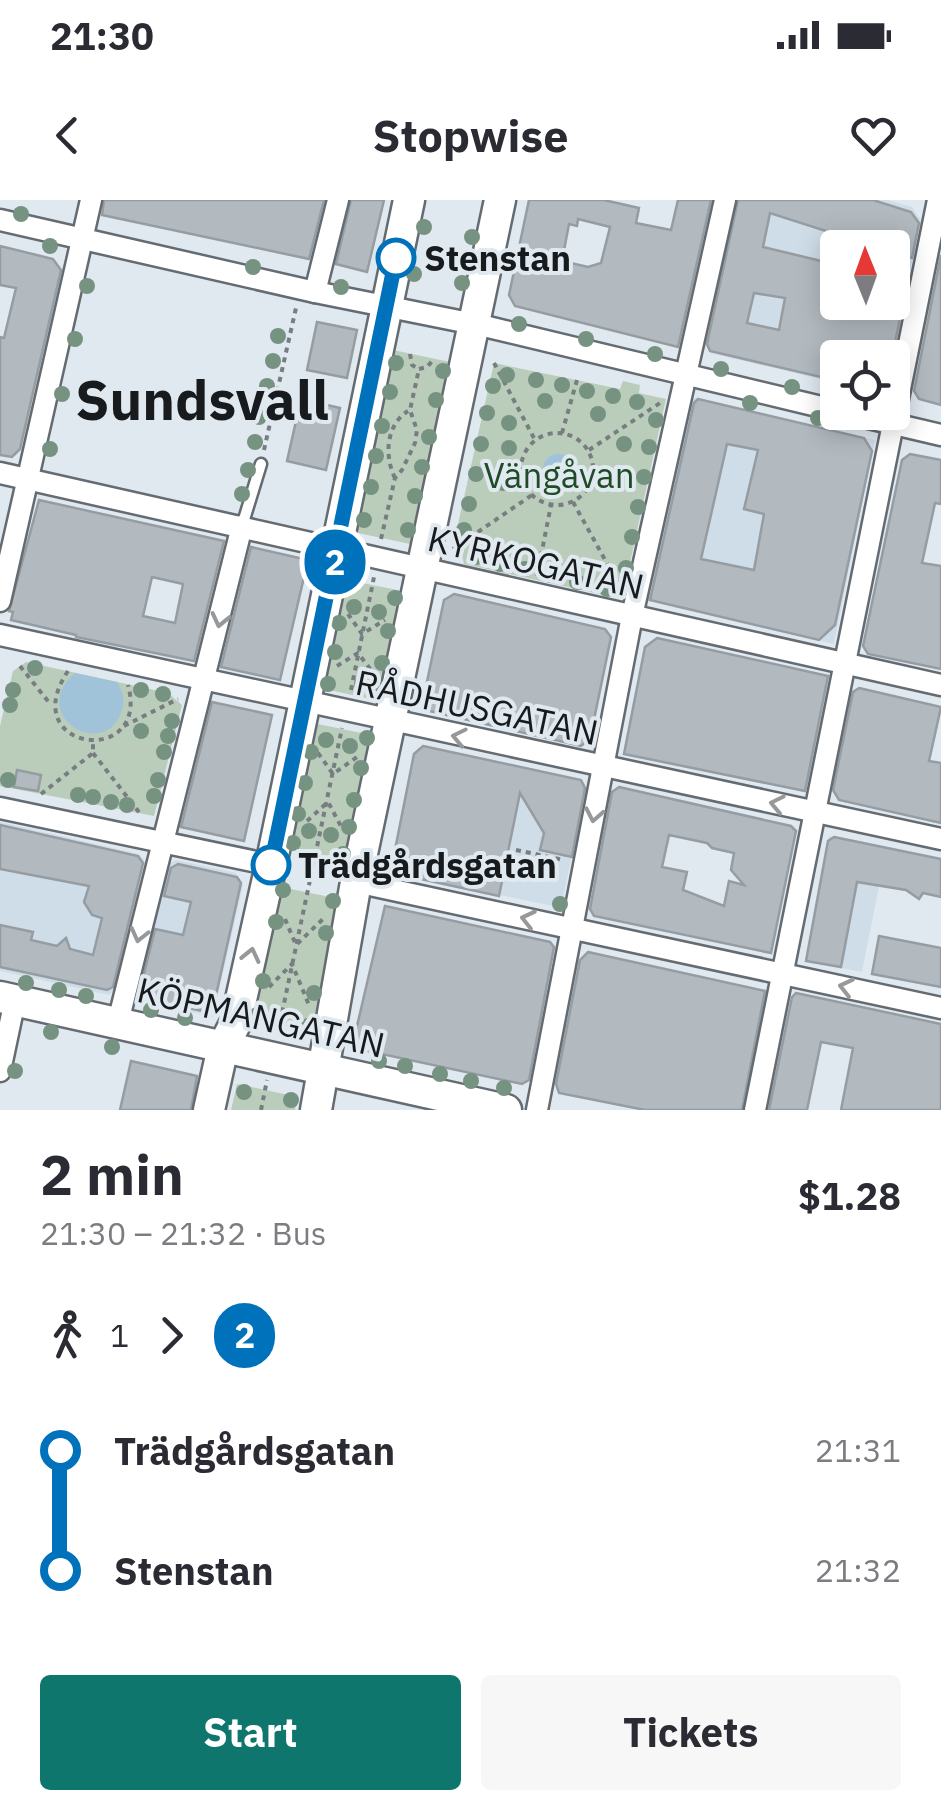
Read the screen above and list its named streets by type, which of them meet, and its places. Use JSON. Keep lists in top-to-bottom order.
{
  "streets": {
    "street": ["KYRKOGATAN", "RÅDHUSGATAN", "KÖPMANGATAN"]
  },
  "districts": ["Sundsvall"],
  "parks": ["Vängåvan"],
  "places": ["Stenstan", "Trädgårdsgatan"],
  "lines": ["bus line 2"],
  "north": "top",
  "page": {
    "status": "21:30",
    "header": "Stopwise",
    "on_map": "2",
    "heading": ["2 min", "21:30 – 21:32 · Bus", "$1.28"],
    "legs": ["1", "2"],
    "list": [
      {
        "name": "Trädgårdsgatan",
        "value": "21:31"
      },
      {
        "name": "Stenstan",
        "value": "21:32"
      }
    ],
    "buttons": ["Start", "Tickets"]
  }
}
